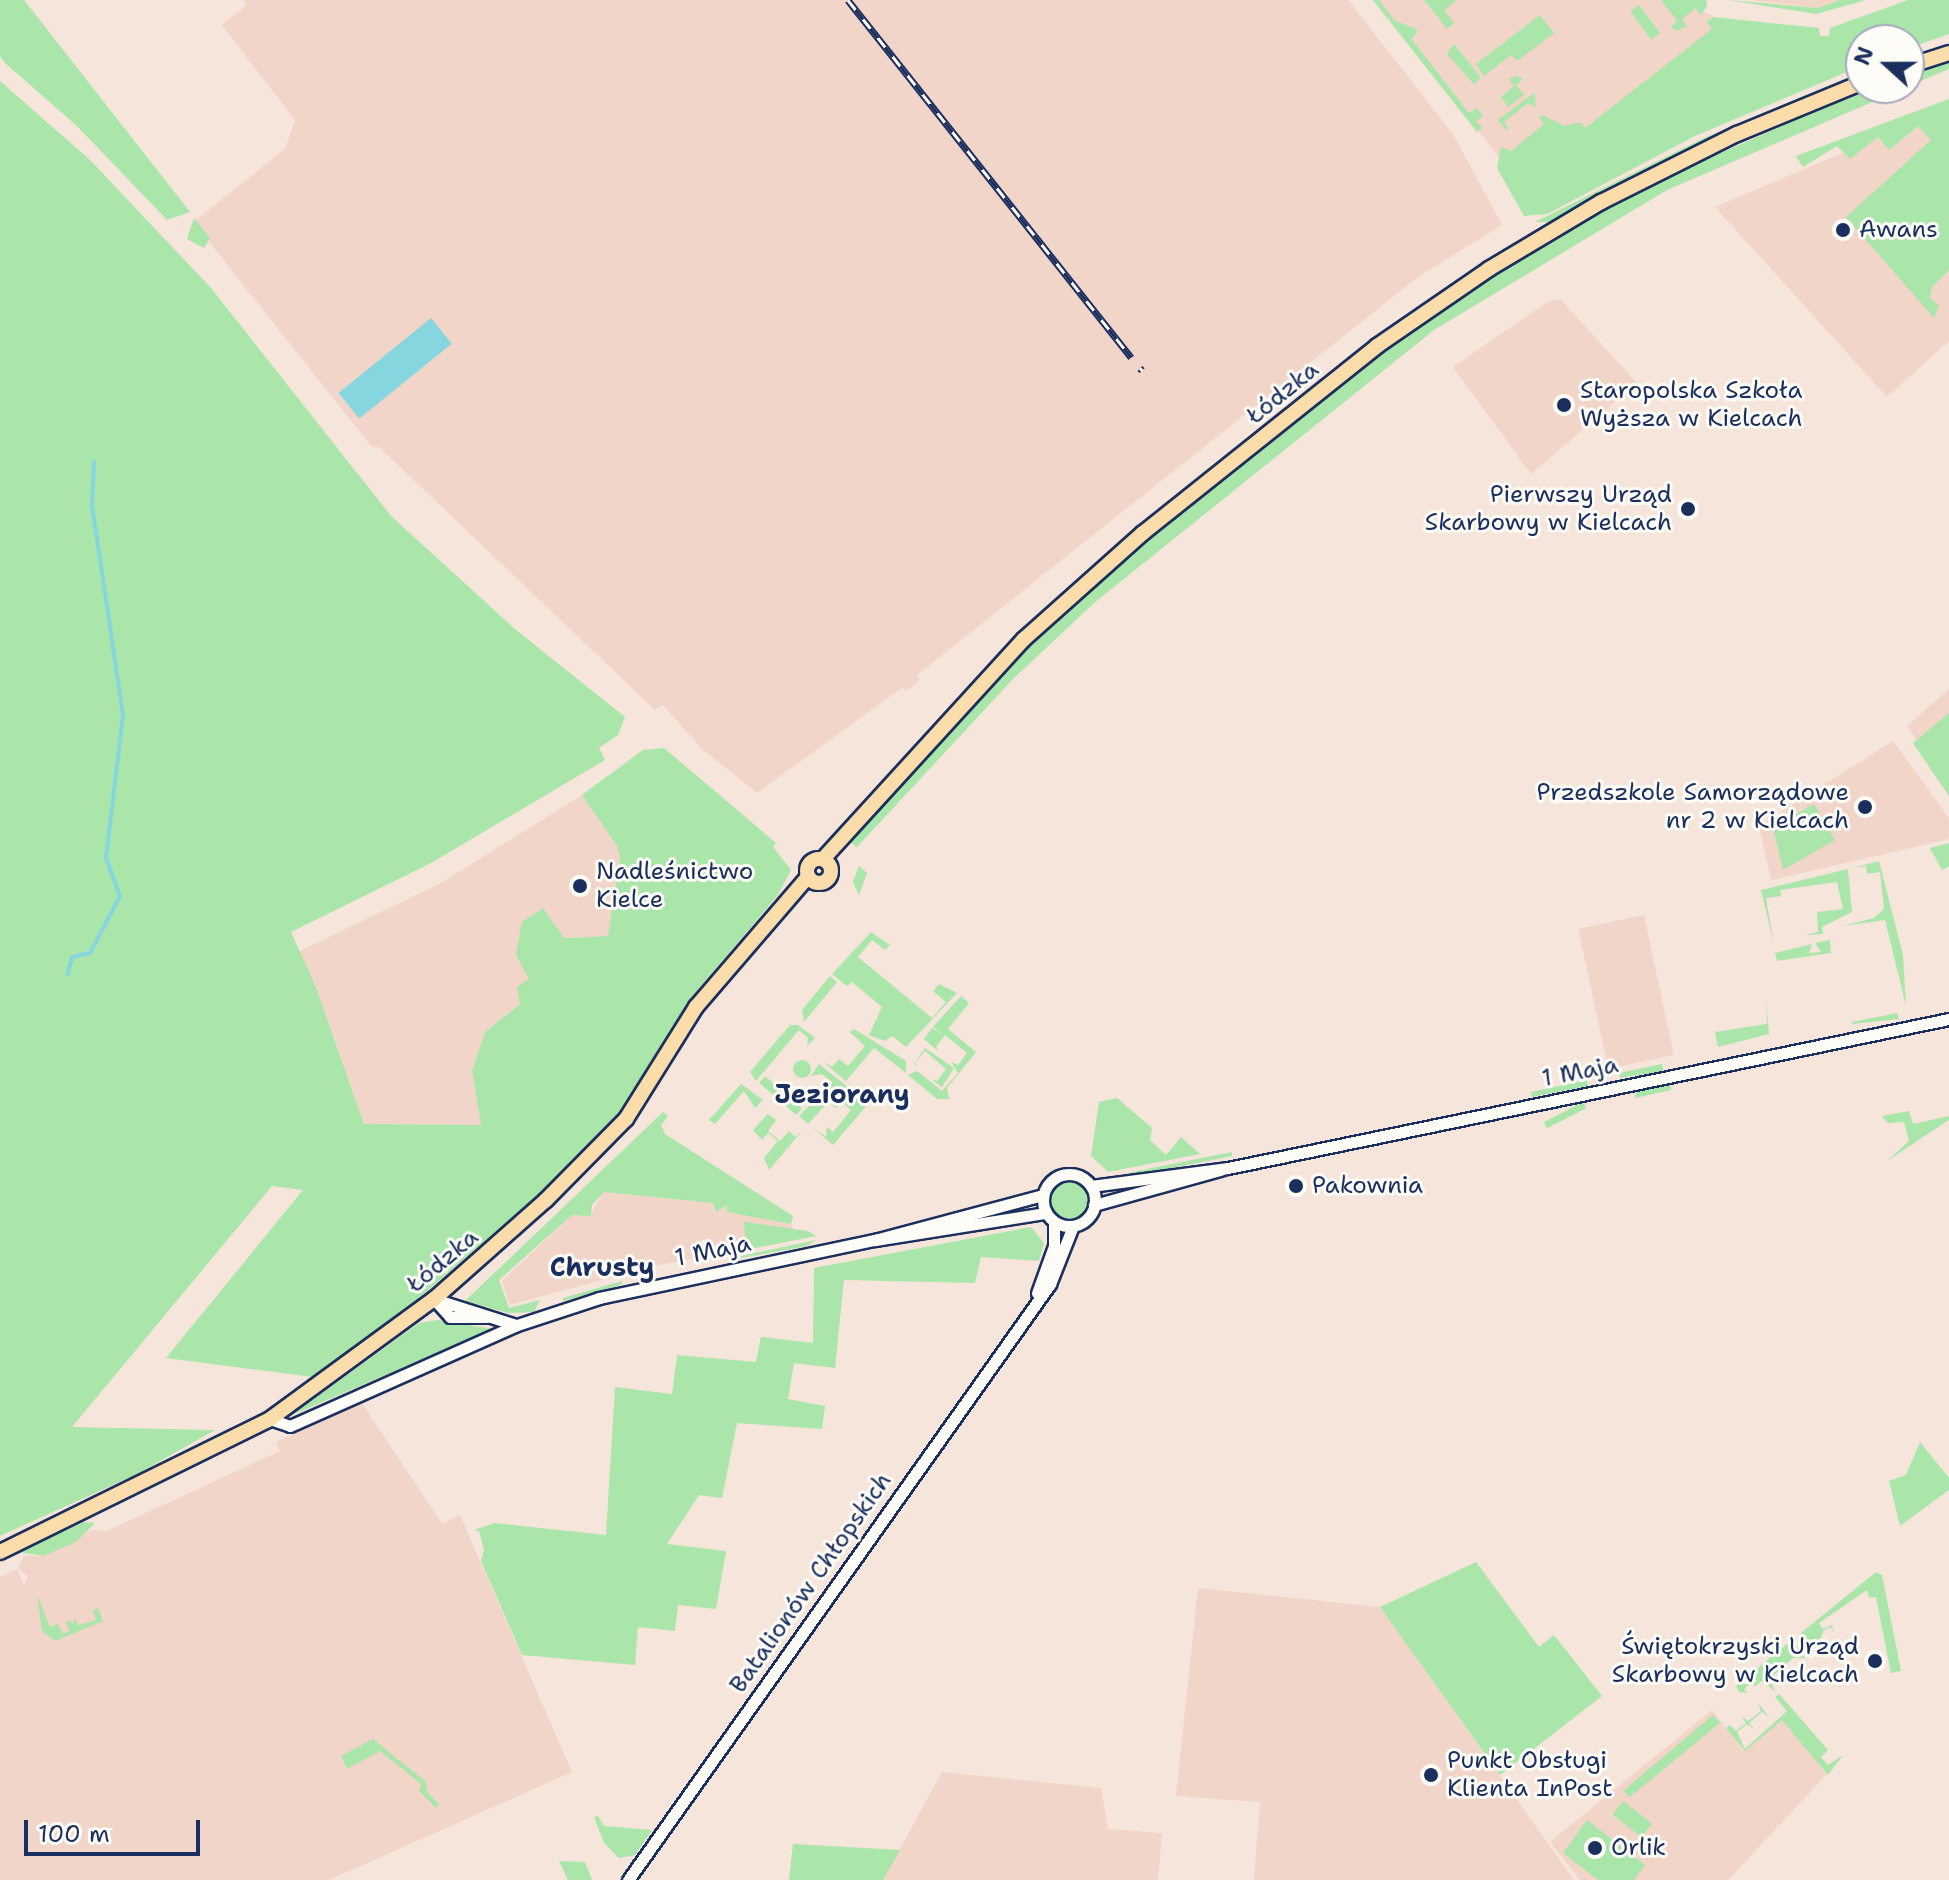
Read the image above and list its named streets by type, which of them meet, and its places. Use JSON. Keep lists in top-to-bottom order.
{
  "streets": {
    "main road": ["Łódzka"],
    "street": ["1 Maja", "Batalionów Chłopskich"]
  },
  "crossings": [
    ["Łódzka", "1 Maja"],
    ["1 Maja", "Batalionów Chłopskich"]
  ],
  "districts": ["Jeziorany", "Chrusty"],
  "places": [
    "Awans",
    "Staropolska Szkoła Wyższa w Kielcach",
    "Pierwszy Urząd Skarbowy w Kielcach",
    "Przedszkole Samorządowe nr 2 w Kielcach",
    "Nadleśnictwo Kielce",
    "Pakownia",
    "Świętokrzyski Urząd Skarbowy w Kielcach",
    "Punkt Obsługi Klienta InPost",
    "Orlik"
  ],
  "scale_bar": "100 m",
  "north": "left"
}
